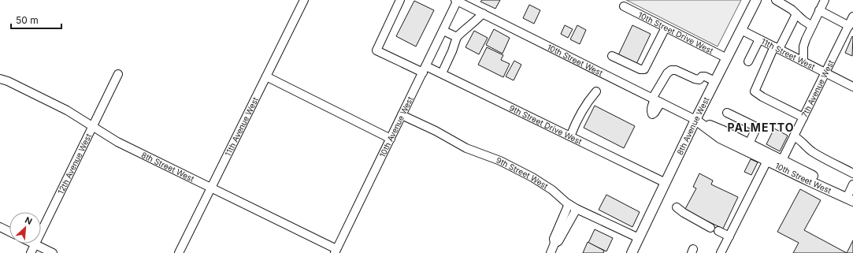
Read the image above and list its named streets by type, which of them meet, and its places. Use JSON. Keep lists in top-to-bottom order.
{
  "streets": {
    "main road": ["10th Street West", "8th Avenue West"],
    "street": [
      "10th Street Drive West",
      "11th Street West",
      "7th Avenue West",
      "9th Street Drive West",
      "11th Avenue West",
      "10th Avenue West",
      "12th Avenue West",
      "8th Street West",
      "9th Street West"
    ]
  },
  "crossings": [
    ["10th Street Drive West", "8th Avenue West"],
    ["11th Street West", "7th Avenue West"],
    ["11th Street West", "8th Avenue West"],
    ["10th Street West", "7th Avenue West"],
    ["10th Street West", "8th Avenue West"],
    ["10th Street West", "10th Avenue West"],
    ["9th Street Drive West", "8th Avenue West"],
    ["9th Street Drive West", "10th Avenue West"],
    ["11th Avenue West", "8th Street West"],
    ["8th Avenue West", "9th Street West"],
    ["10th Avenue West", "8th Street West"],
    ["10th Avenue West", "9th Street West"],
    ["12th Avenue West", "8th Street West"]
  ],
  "districts": ["PALMETTO"],
  "scale_bar": "50 m",
  "north": "top right"
}
